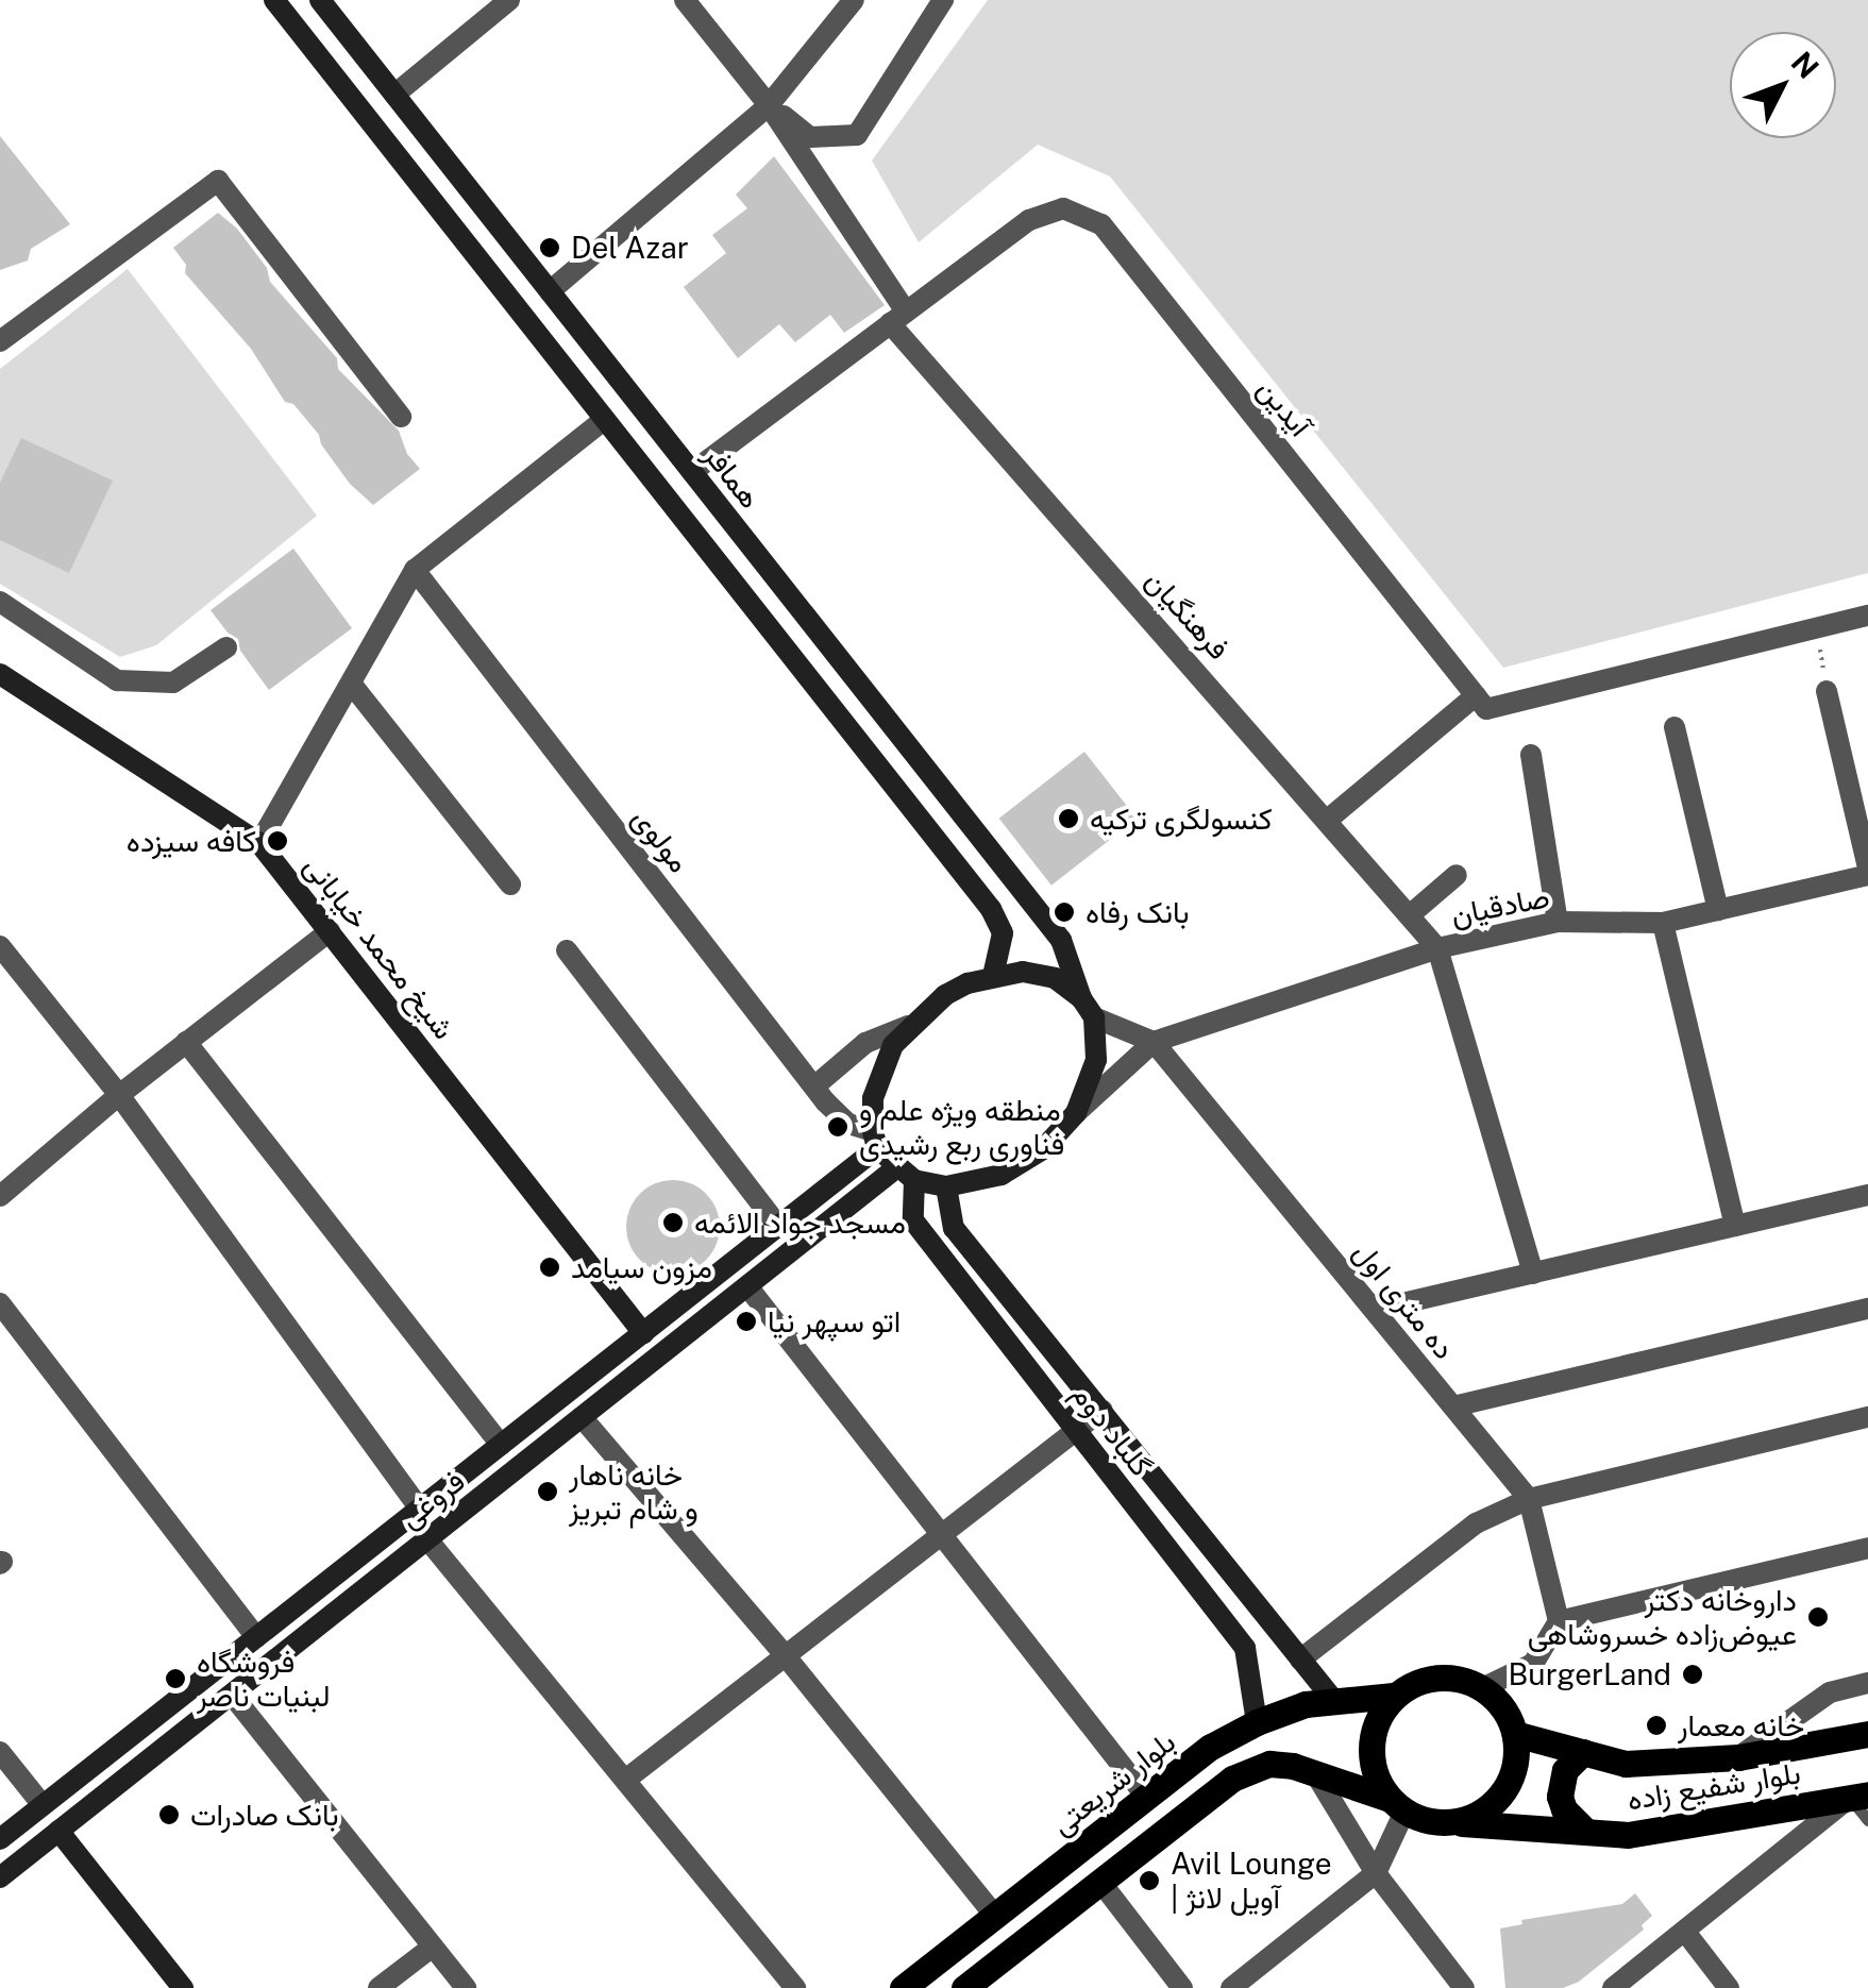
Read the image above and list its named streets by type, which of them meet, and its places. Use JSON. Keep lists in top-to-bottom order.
{
  "streets": {
    "main road": [
      "همافر",
      "شیخ محمد خیابانی",
      "گلباد دوم",
      "فروغى",
      "بلوار شریعتى",
      "بلوار شفیع زاده"
    ],
    "street": [
      "آیدین",
      "فرهنگیان",
      "مولوی",
      "صادقیان",
      "ده متری اول"
    ]
  },
  "crossings": [
    ["آیدین", "همافر"],
    ["آیدین", "فرهنگیان"],
    ["همافر", "مولوی"],
    ["همافر", "گلباد دوم"],
    ["همافر", "فروغى"],
    ["فرهنگیان", "صادقیان"],
    ["مولوی", "گلباد دوم"],
    ["مولوی", "فروغى"],
    ["صادقیان", "ده متری اول"],
    ["شیخ محمد خیابانی", "فروغى"],
    ["گلباد دوم", "فروغى"],
    ["گلباد دوم", "بلوار شریعتى"],
    ["بلوار شریعتى", "بلوار شفیع زاده"]
  ],
  "places": [
    "Del Azar",
    "کنسولگری ترکیه",
    "کافه سیزده",
    "بانک رفاه",
    "منطقه ویژه علم و فناوری ربع رشیدی",
    "مسجد جواد الائمه",
    "مزون سیامد",
    "اتو سپهر نیا",
    "خانه ناهار و شام تبریز",
    "داروخانه دکتر عیوض‌‌زاده خسروشاهی",
    "BurgerLand",
    "فروشگاه لبنیات ناصر",
    "خانه معمار",
    "بانک صادرات",
    "Avil Lounge | آویل لانژ"
  ],
  "north": "top right"
}
